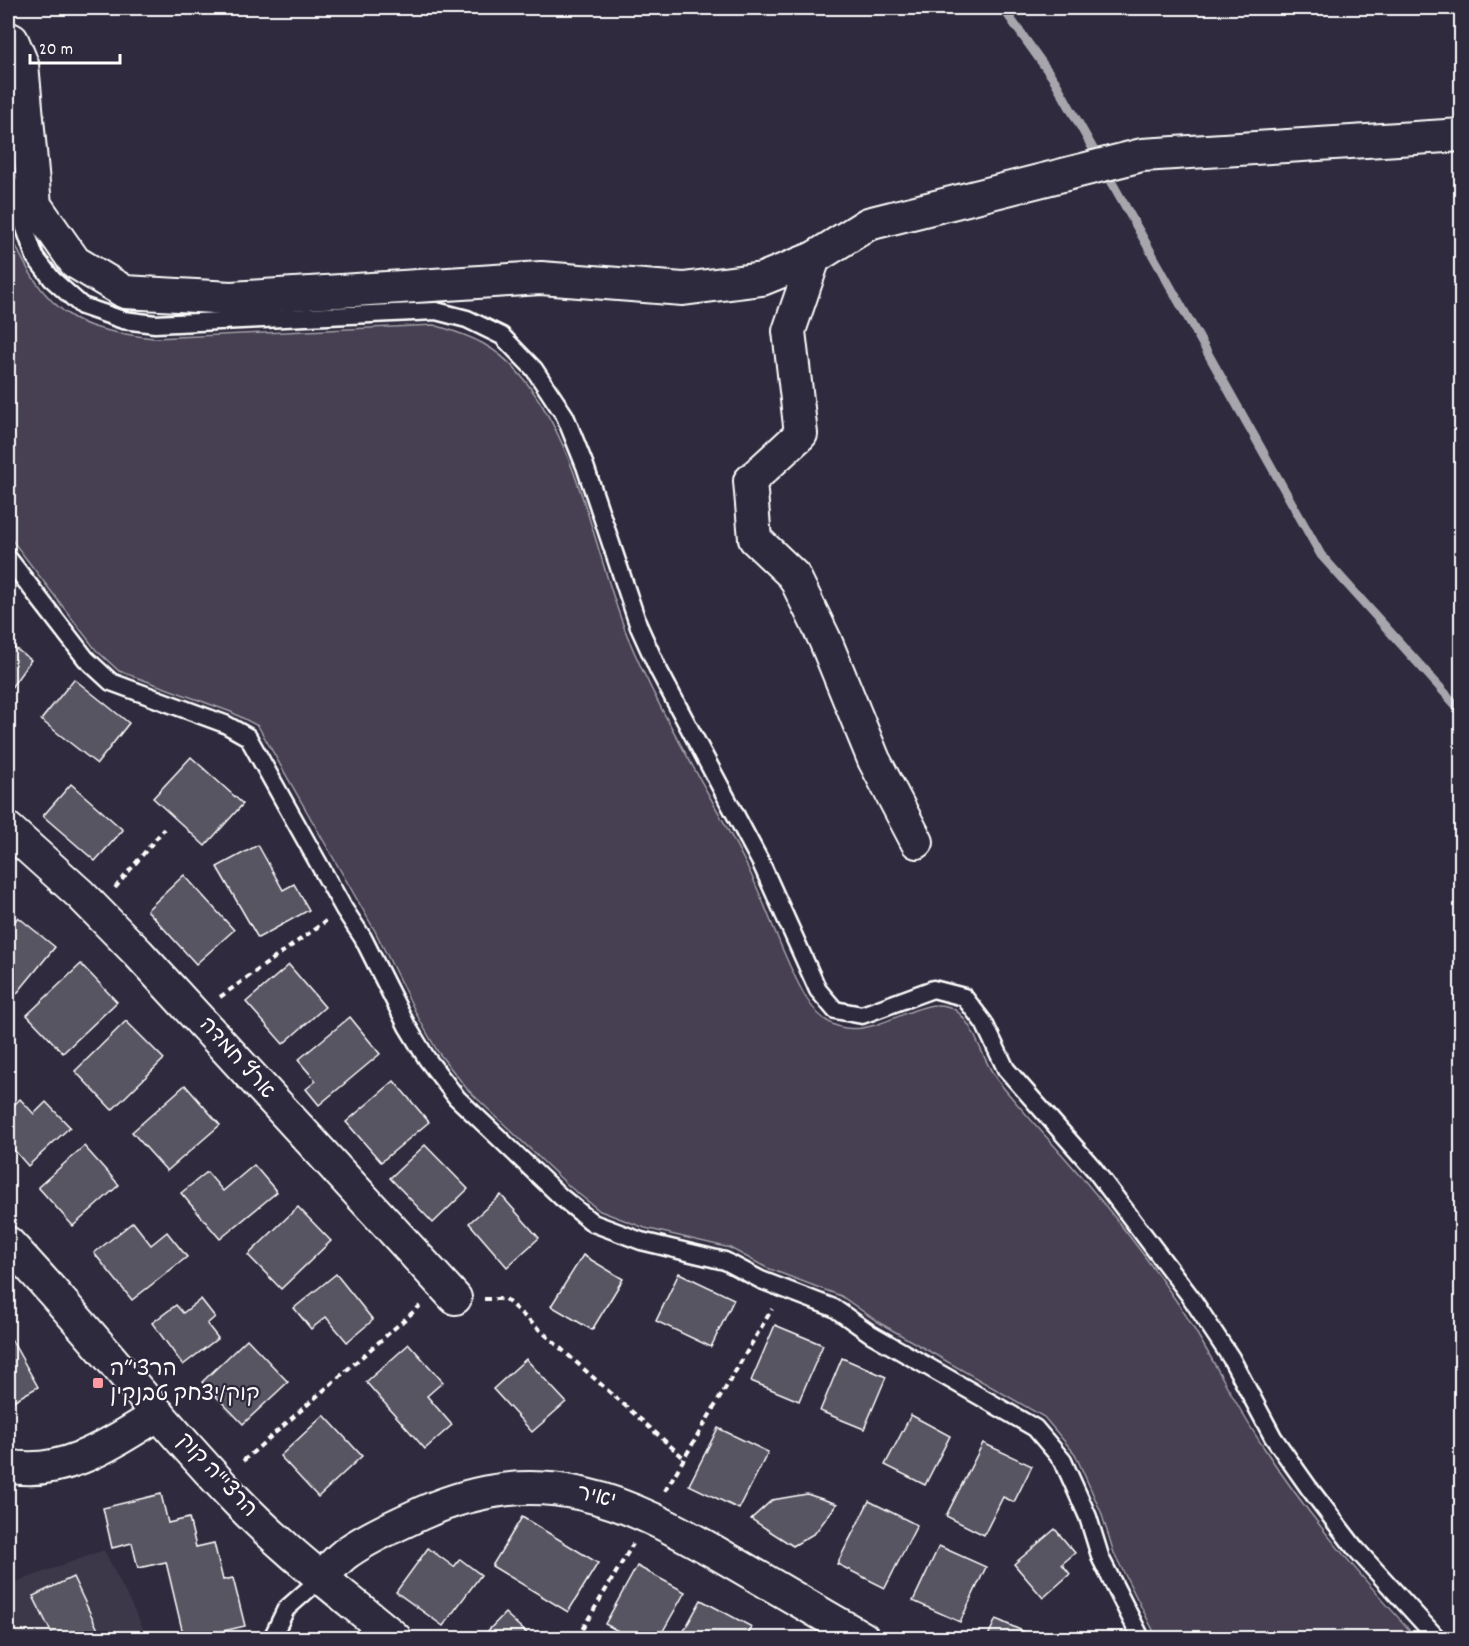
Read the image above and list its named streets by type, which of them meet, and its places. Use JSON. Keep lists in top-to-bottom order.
{
  "streets": {
    "street": ["ארץ חמדה", "הרצי\"ה קוק", "יאיר"]
  },
  "crossings": [
    ["הרצי\"ה קוק", "יאיר"]
  ],
  "places": {
    "transit": ["הרצי״ה קוק/יצחק טבנקין"]
  },
  "scale_bar": "20 m"
}
